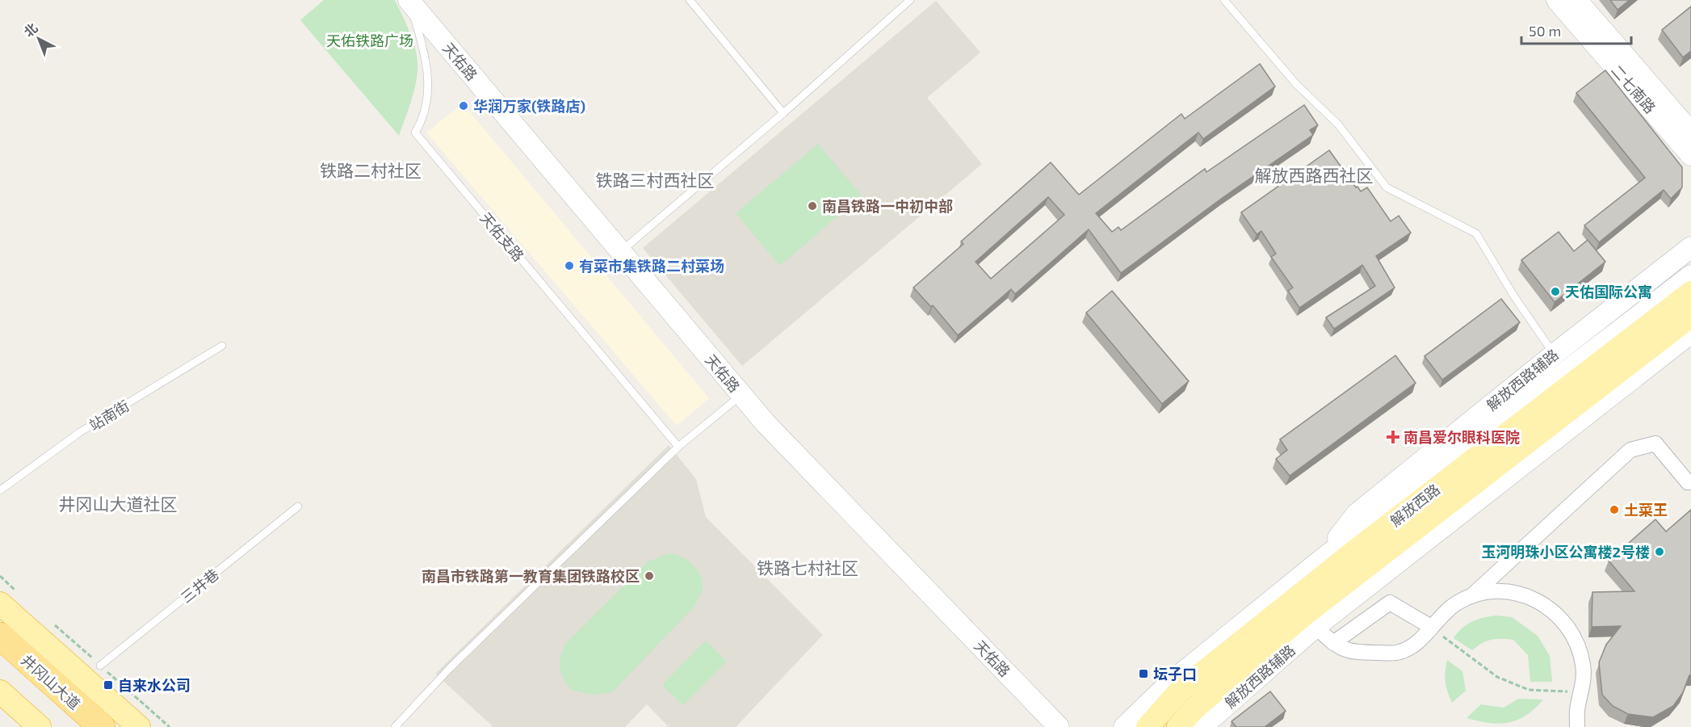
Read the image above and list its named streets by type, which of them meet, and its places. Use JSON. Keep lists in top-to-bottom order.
{
  "streets": {
    "highway": ["井冈山大道"],
    "main road": [
      "天佑路",
      "二七南路",
      "解放西路辅路",
      "解放西路"
    ],
    "lane": ["天佑支路", "站南街", "三井巷"]
  },
  "crossings": [
    ["天佑路", "天佑支路"]
  ],
  "districts": [
    "铁路二村社区",
    "解放西路西社区",
    "铁路三村西社区",
    "井冈山大道社区",
    "铁路七村社区"
  ],
  "parks": ["天佑铁路广场"],
  "places": {
    "other": [
      "华润万家(铁路店)",
      "南昌铁路一中初中部",
      "有菜市集铁路二村菜场",
      "天佑国际公寓",
      "土菜王",
      "玉河明珠小区公寓楼2号楼",
      "南昌市铁路第一教育集团铁路校区"
    ],
    "health": ["南昌爱尔眼科医院"],
    "transit": ["坛子口", "自来水公司"]
  },
  "scale_bar": "50 m",
  "north": "top left"
}
